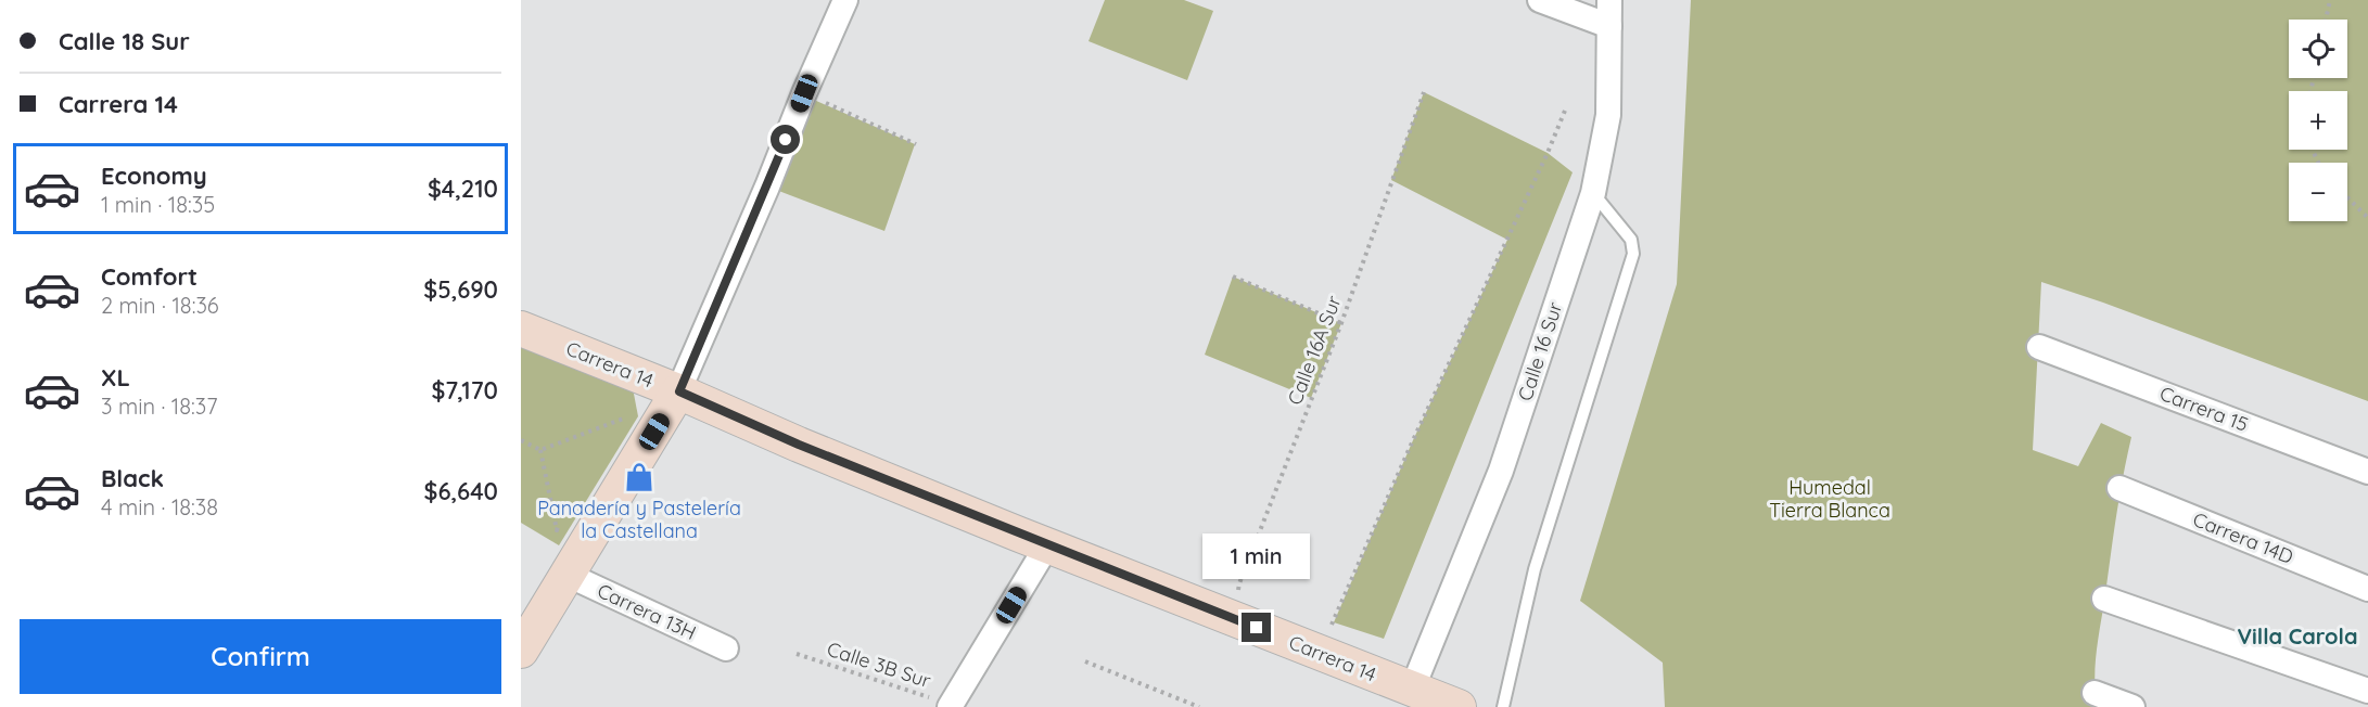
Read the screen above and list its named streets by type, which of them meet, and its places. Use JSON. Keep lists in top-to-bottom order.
{
  "streets": {
    "street": [
      "Calle 16 Sur",
      "Carrera 14",
      "Carrera 15",
      "Carrera 14D",
      "Carrera 13H"
    ],
    "path": ["Calle 16A Sur", "Calle 3B Sur"]
  },
  "crossings": [
    ["Calle 16A Sur", "Carrera 14"],
    ["Calle 16 Sur", "Carrera 14"]
  ],
  "districts": ["Villa Carola"],
  "parks": ["Humedal Tierra Blanca"],
  "places": {
    "shop": ["Panadería y Pastelería la Castellana"]
  },
  "page": {
    "banner": ["Calle 18 Sur", "Carrera 14"],
    "map_buttons": ["+", "−"],
    "list": [
      {
        "name": "Economy",
        "note": "1 min · 18:35",
        "value": "$4,210"
      },
      {
        "name": "Comfort",
        "note": "2 min · 18:36",
        "value": "$5,690"
      },
      {
        "name": "XL",
        "note": "3 min · 18:37",
        "value": "$7,170"
      },
      {
        "name": "Black",
        "note": "4 min · 18:38",
        "value": "$6,640"
      }
    ],
    "bubble": "1 min",
    "buttons": "Confirm"
  }
}
